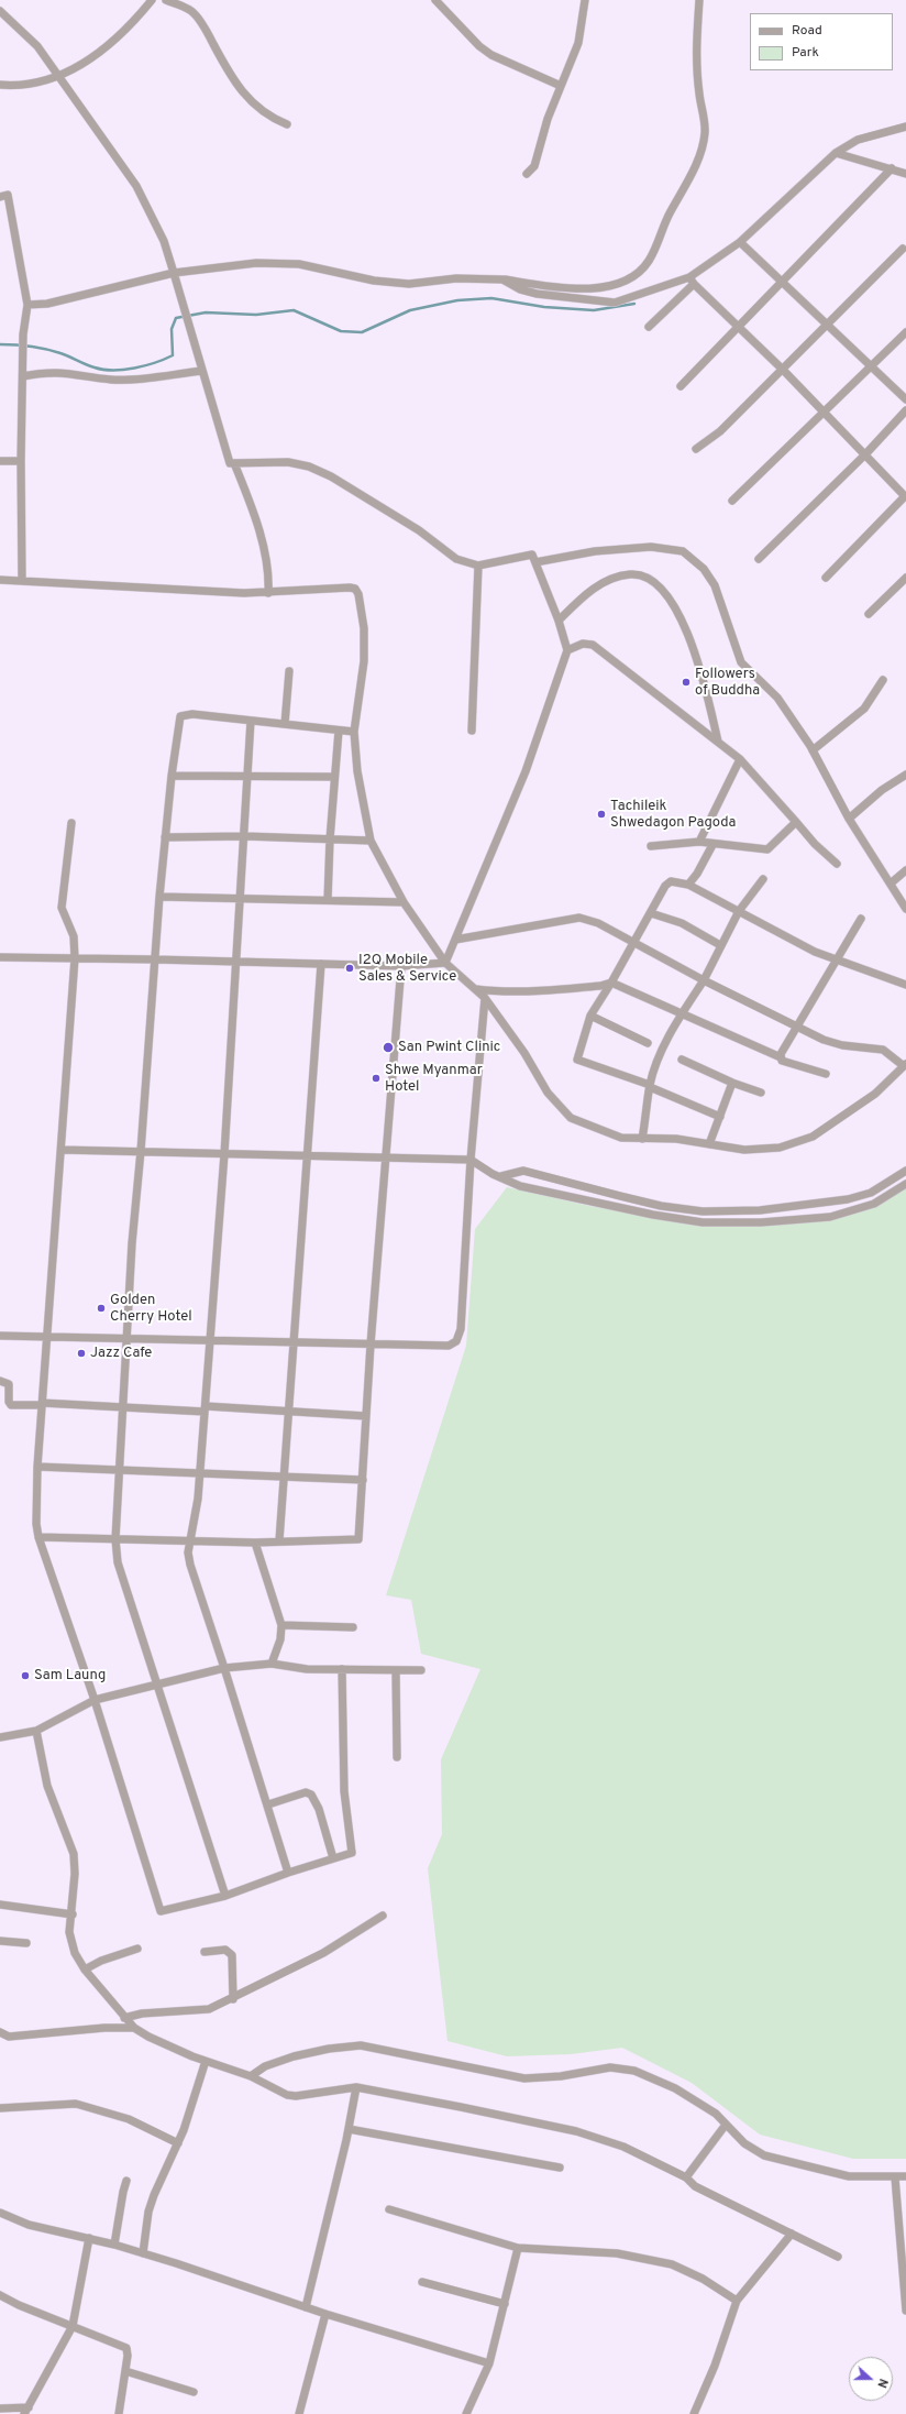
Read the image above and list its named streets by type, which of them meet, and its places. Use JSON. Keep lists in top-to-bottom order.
{
  "places": [
    "Followers of Buddha",
    "Tachileik Shwedagon Pagoda",
    "I2Q Mobile Sales & Service",
    "San Pwint Clinic",
    "Shwe Myanmar Hotel",
    "Golden Cherry Hotel",
    "Jazz Cafe",
    "Sam Laung"
  ],
  "legend": ["Road", "Park"],
  "north": "right"
}
